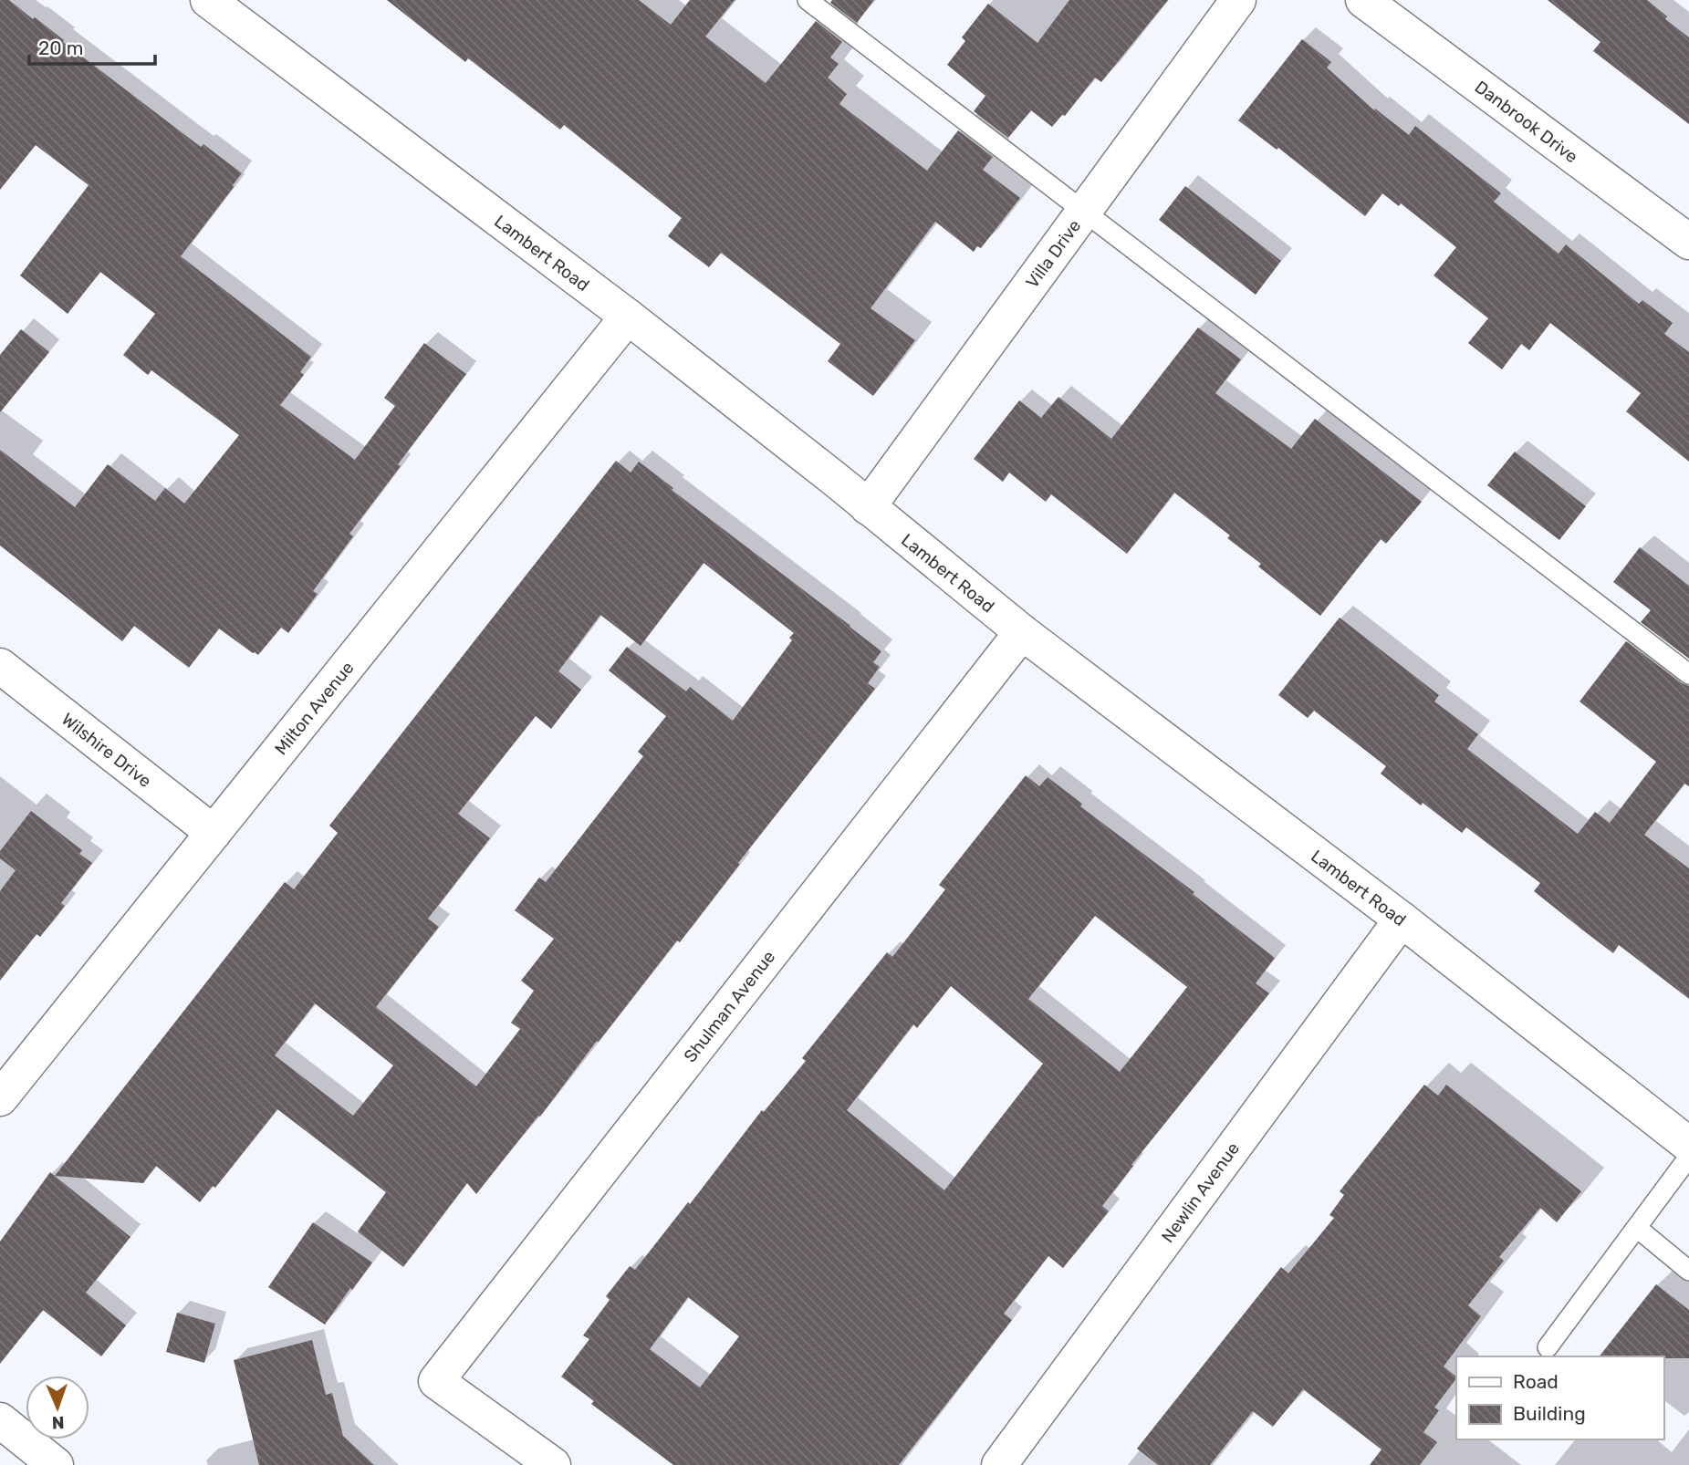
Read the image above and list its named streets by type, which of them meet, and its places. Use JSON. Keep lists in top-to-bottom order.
{
  "streets": {
    "street": [
      "Danbrook Drive",
      "Lambert Road",
      "Villa Drive",
      "Milton Avenue",
      "Wilshire Drive",
      "Shulman Avenue",
      "Newlin Avenue"
    ]
  },
  "crossings": [
    ["Lambert Road", "Villa Drive"],
    ["Lambert Road", "Milton Avenue"],
    ["Lambert Road", "Shulman Avenue"],
    ["Lambert Road", "Newlin Avenue"],
    ["Milton Avenue", "Wilshire Drive"]
  ],
  "legend": ["Road", "Building"],
  "scale_bar": "20 m",
  "north": "bottom"
}
